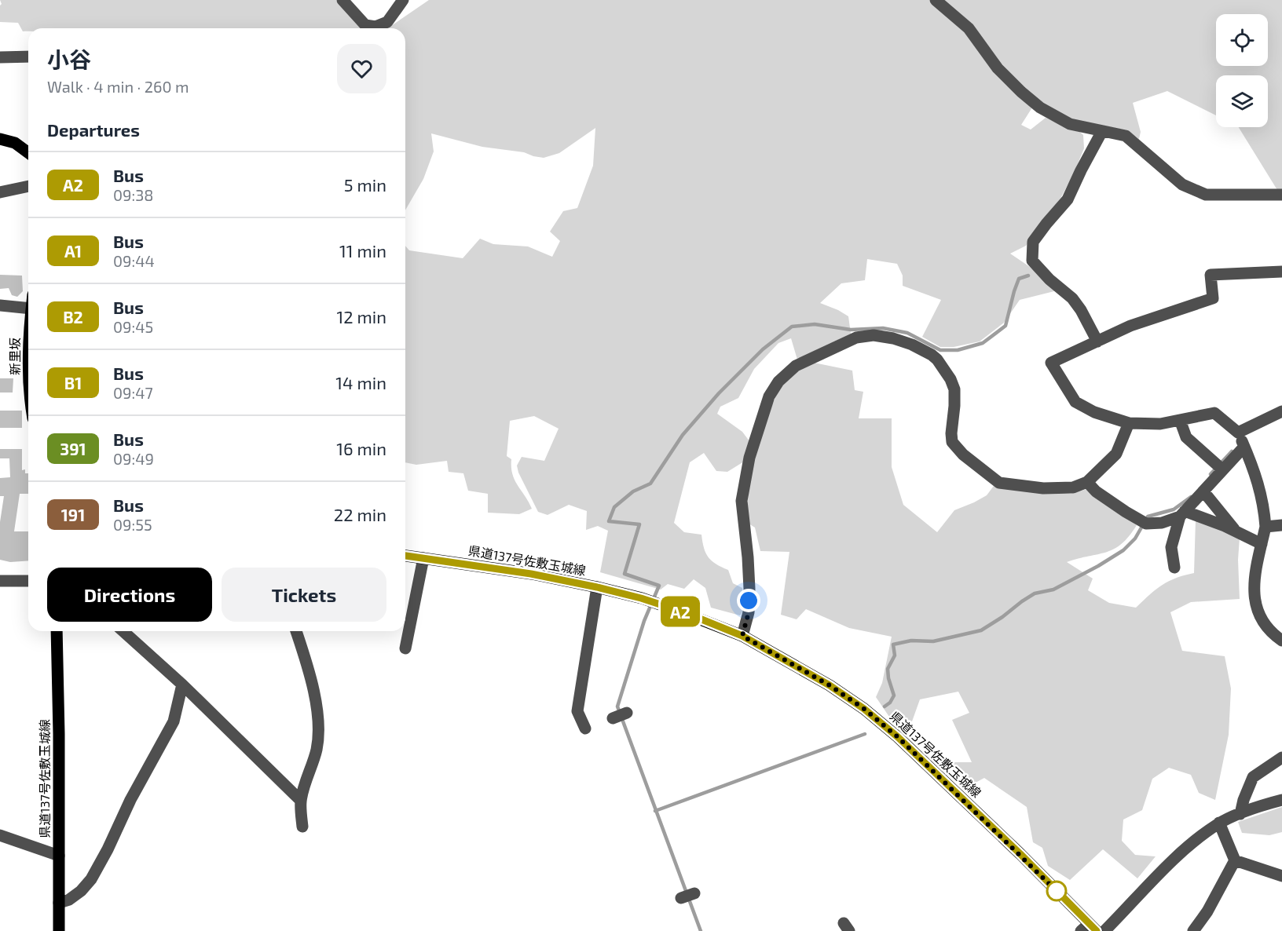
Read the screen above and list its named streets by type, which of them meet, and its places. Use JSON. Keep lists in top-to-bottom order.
{
  "streets": {
    "main road": ["県道137号佐敷玉城線"]
  },
  "lines": ["bus line A2"],
  "page": {
    "on_map": "A2",
    "heading": [
      ["小谷", "Walk · 4 min · 260 m"],
      "Departures"
    ],
    "list": [
      {
        "mark": "A2",
        "name": "Bus",
        "note": "09:38",
        "value": "5 min"
      },
      {
        "mark": "A1",
        "name": "Bus",
        "note": "09:44",
        "value": "11 min"
      },
      {
        "mark": "B2",
        "name": "Bus",
        "note": "09:45",
        "value": "12 min"
      },
      {
        "mark": "B1",
        "name": "Bus",
        "note": "09:47",
        "value": "14 min"
      },
      {
        "mark": "391",
        "name": "Bus",
        "note": "09:49",
        "value": "16 min"
      },
      {
        "mark": "191",
        "name": "Bus",
        "note": "09:55",
        "value": "22 min"
      }
    ],
    "buttons": ["Directions", "Tickets"]
  }
}
